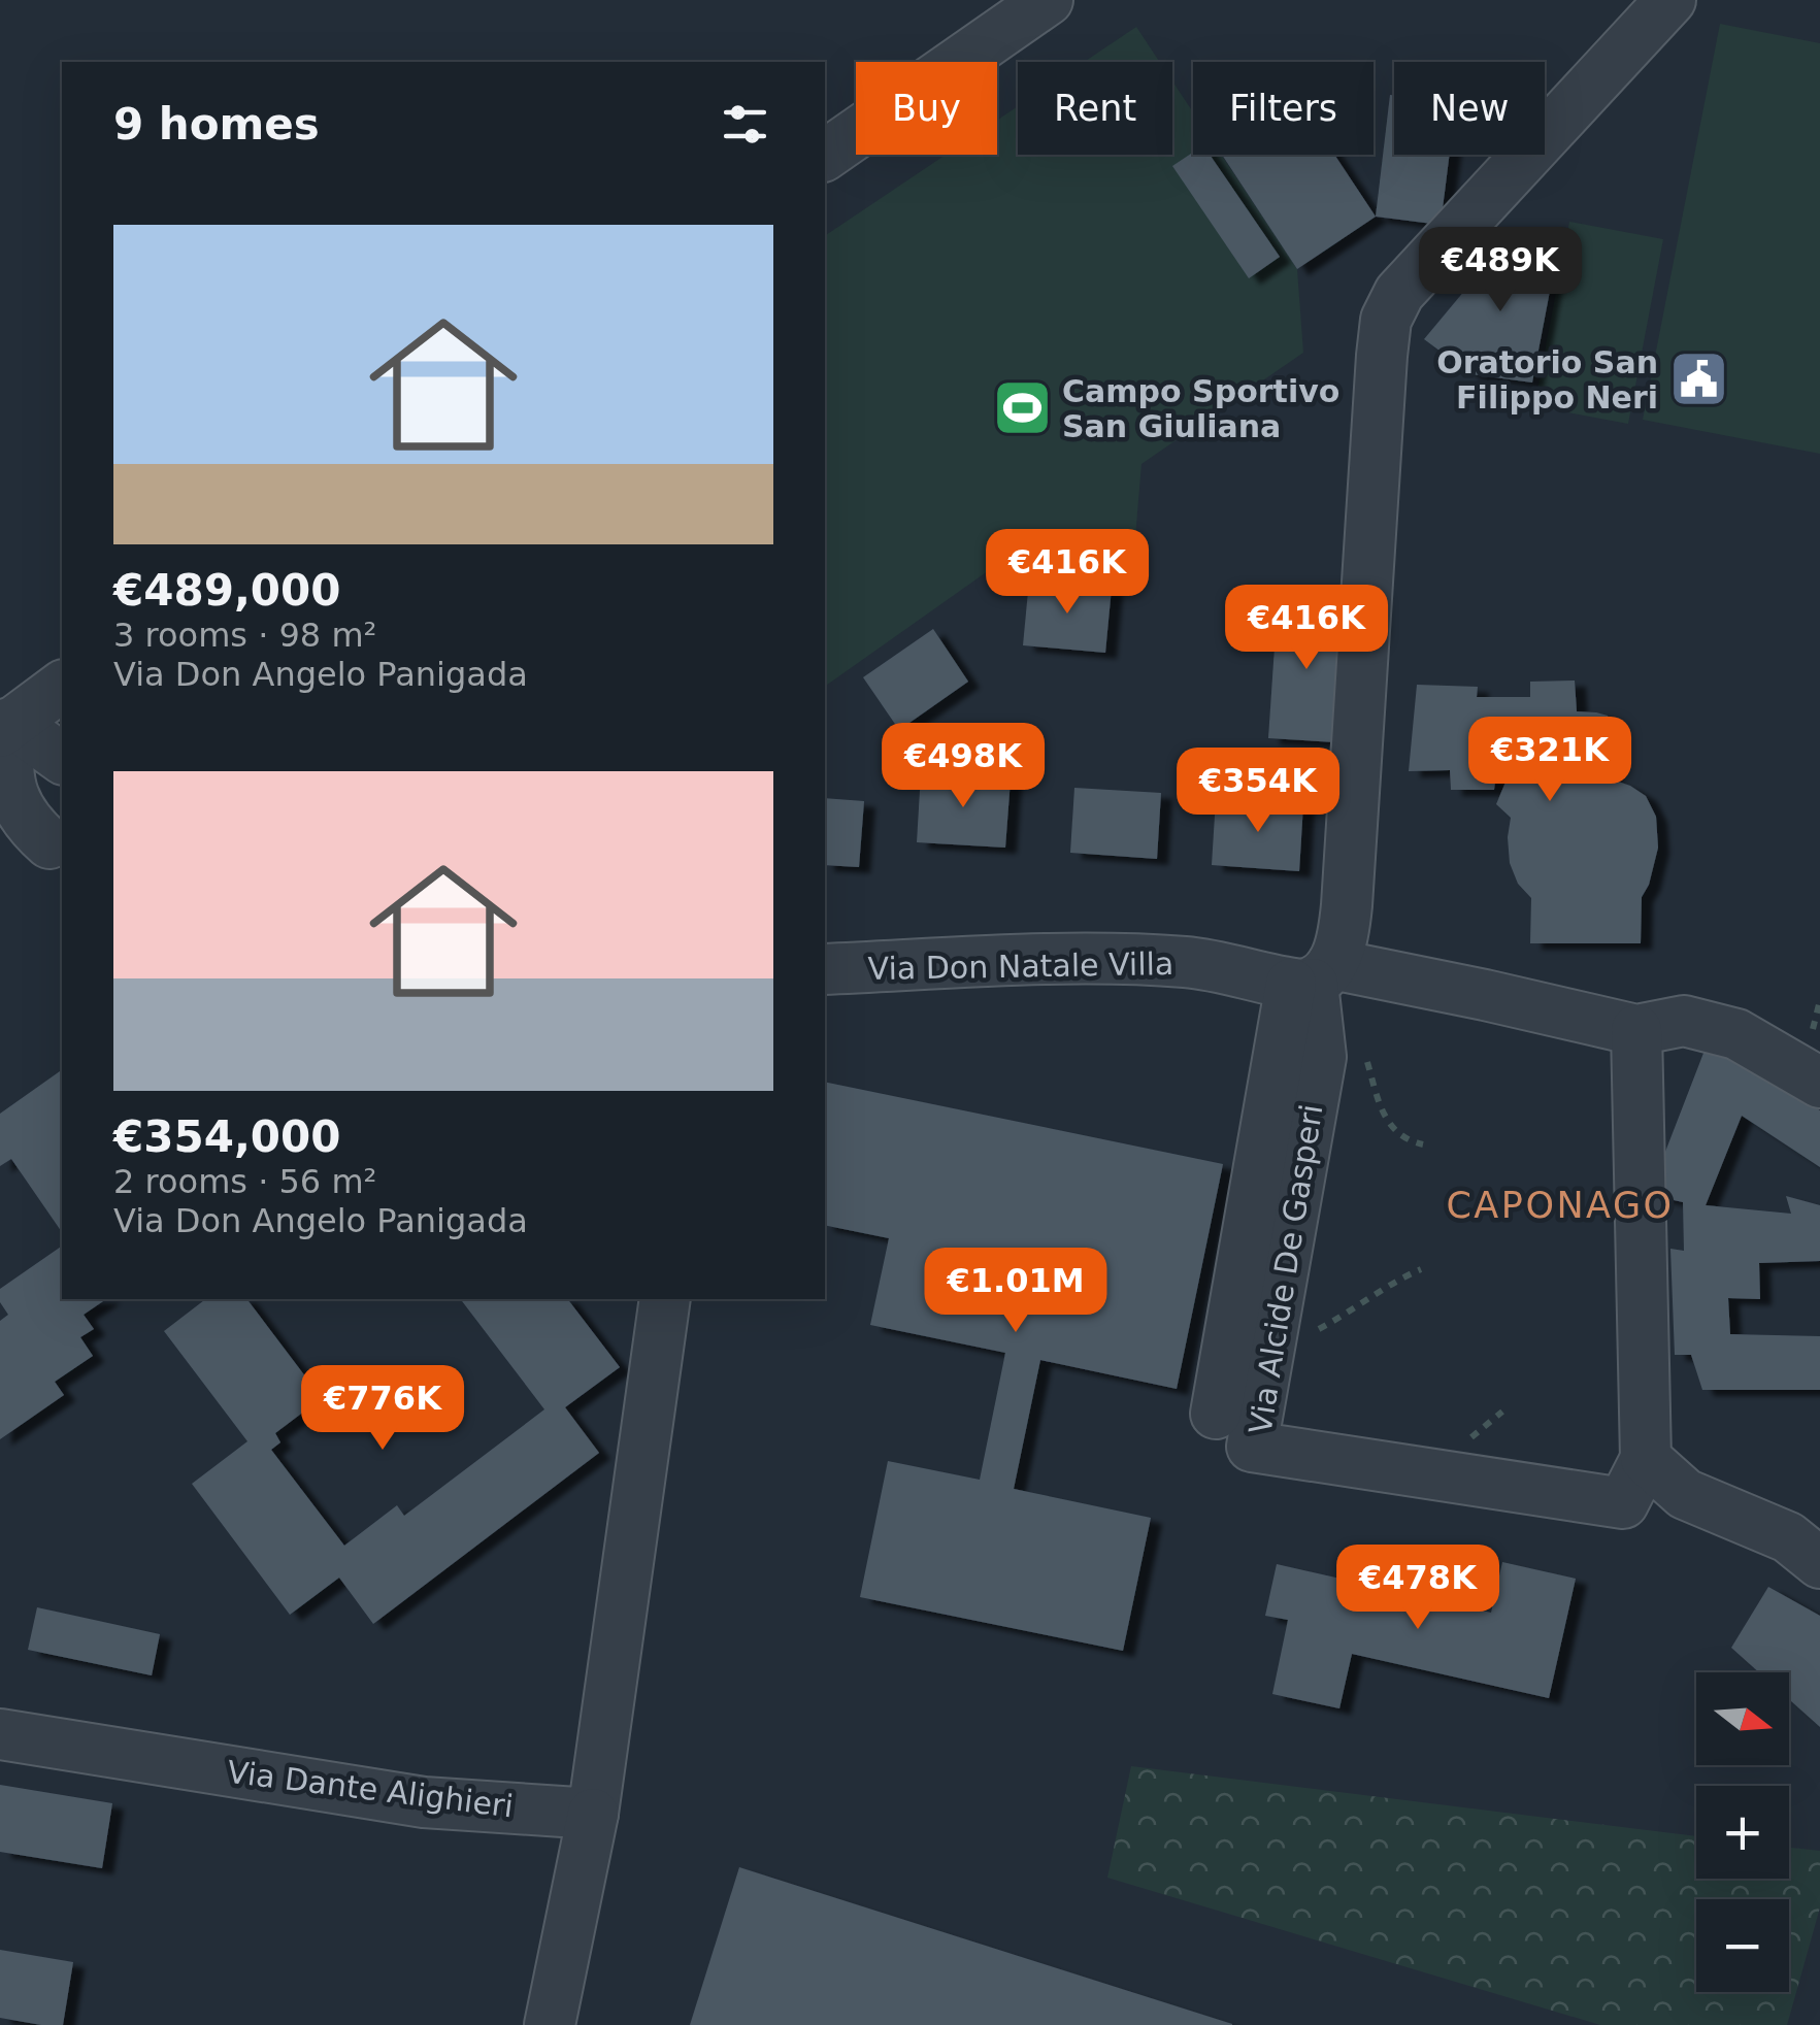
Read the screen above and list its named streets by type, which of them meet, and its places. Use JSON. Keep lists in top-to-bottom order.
{
  "streets": {
    "street": ["Via Don Natale Villa", "Via Alcide De Gasperi", "Via Dante Alighieri"]
  },
  "crossings": [
    ["Via Don Natale Villa", "Via Alcide De Gasperi"]
  ],
  "districts": ["CAPONAGO"],
  "places": {
    "public building": ["Oratorio San Filippo Neri"],
    "sports": ["Campo Sportivo San Giuliana"]
  },
  "north": "right",
  "page": {
    "chip": [
      "Buy",
      "Rent",
      "Filters",
      "New"
    ],
    "heading": "9 homes",
    "list": [
      {
        "name": "€489,000",
        "note": "3 rooms · 98 m² · Via Don Angelo Panigada"
      },
      {
        "name": "€354,000",
        "note": "2 rooms · 56 m² · Via Don Angelo Panigada"
      }
    ],
    "price": [
      "€489K",
      "€416K",
      "€416K",
      "€321K",
      "€498K",
      "€354K",
      "€1.01M",
      "€776K",
      "€478K"
    ],
    "map_buttons": ["+", "−"]
  }
}
